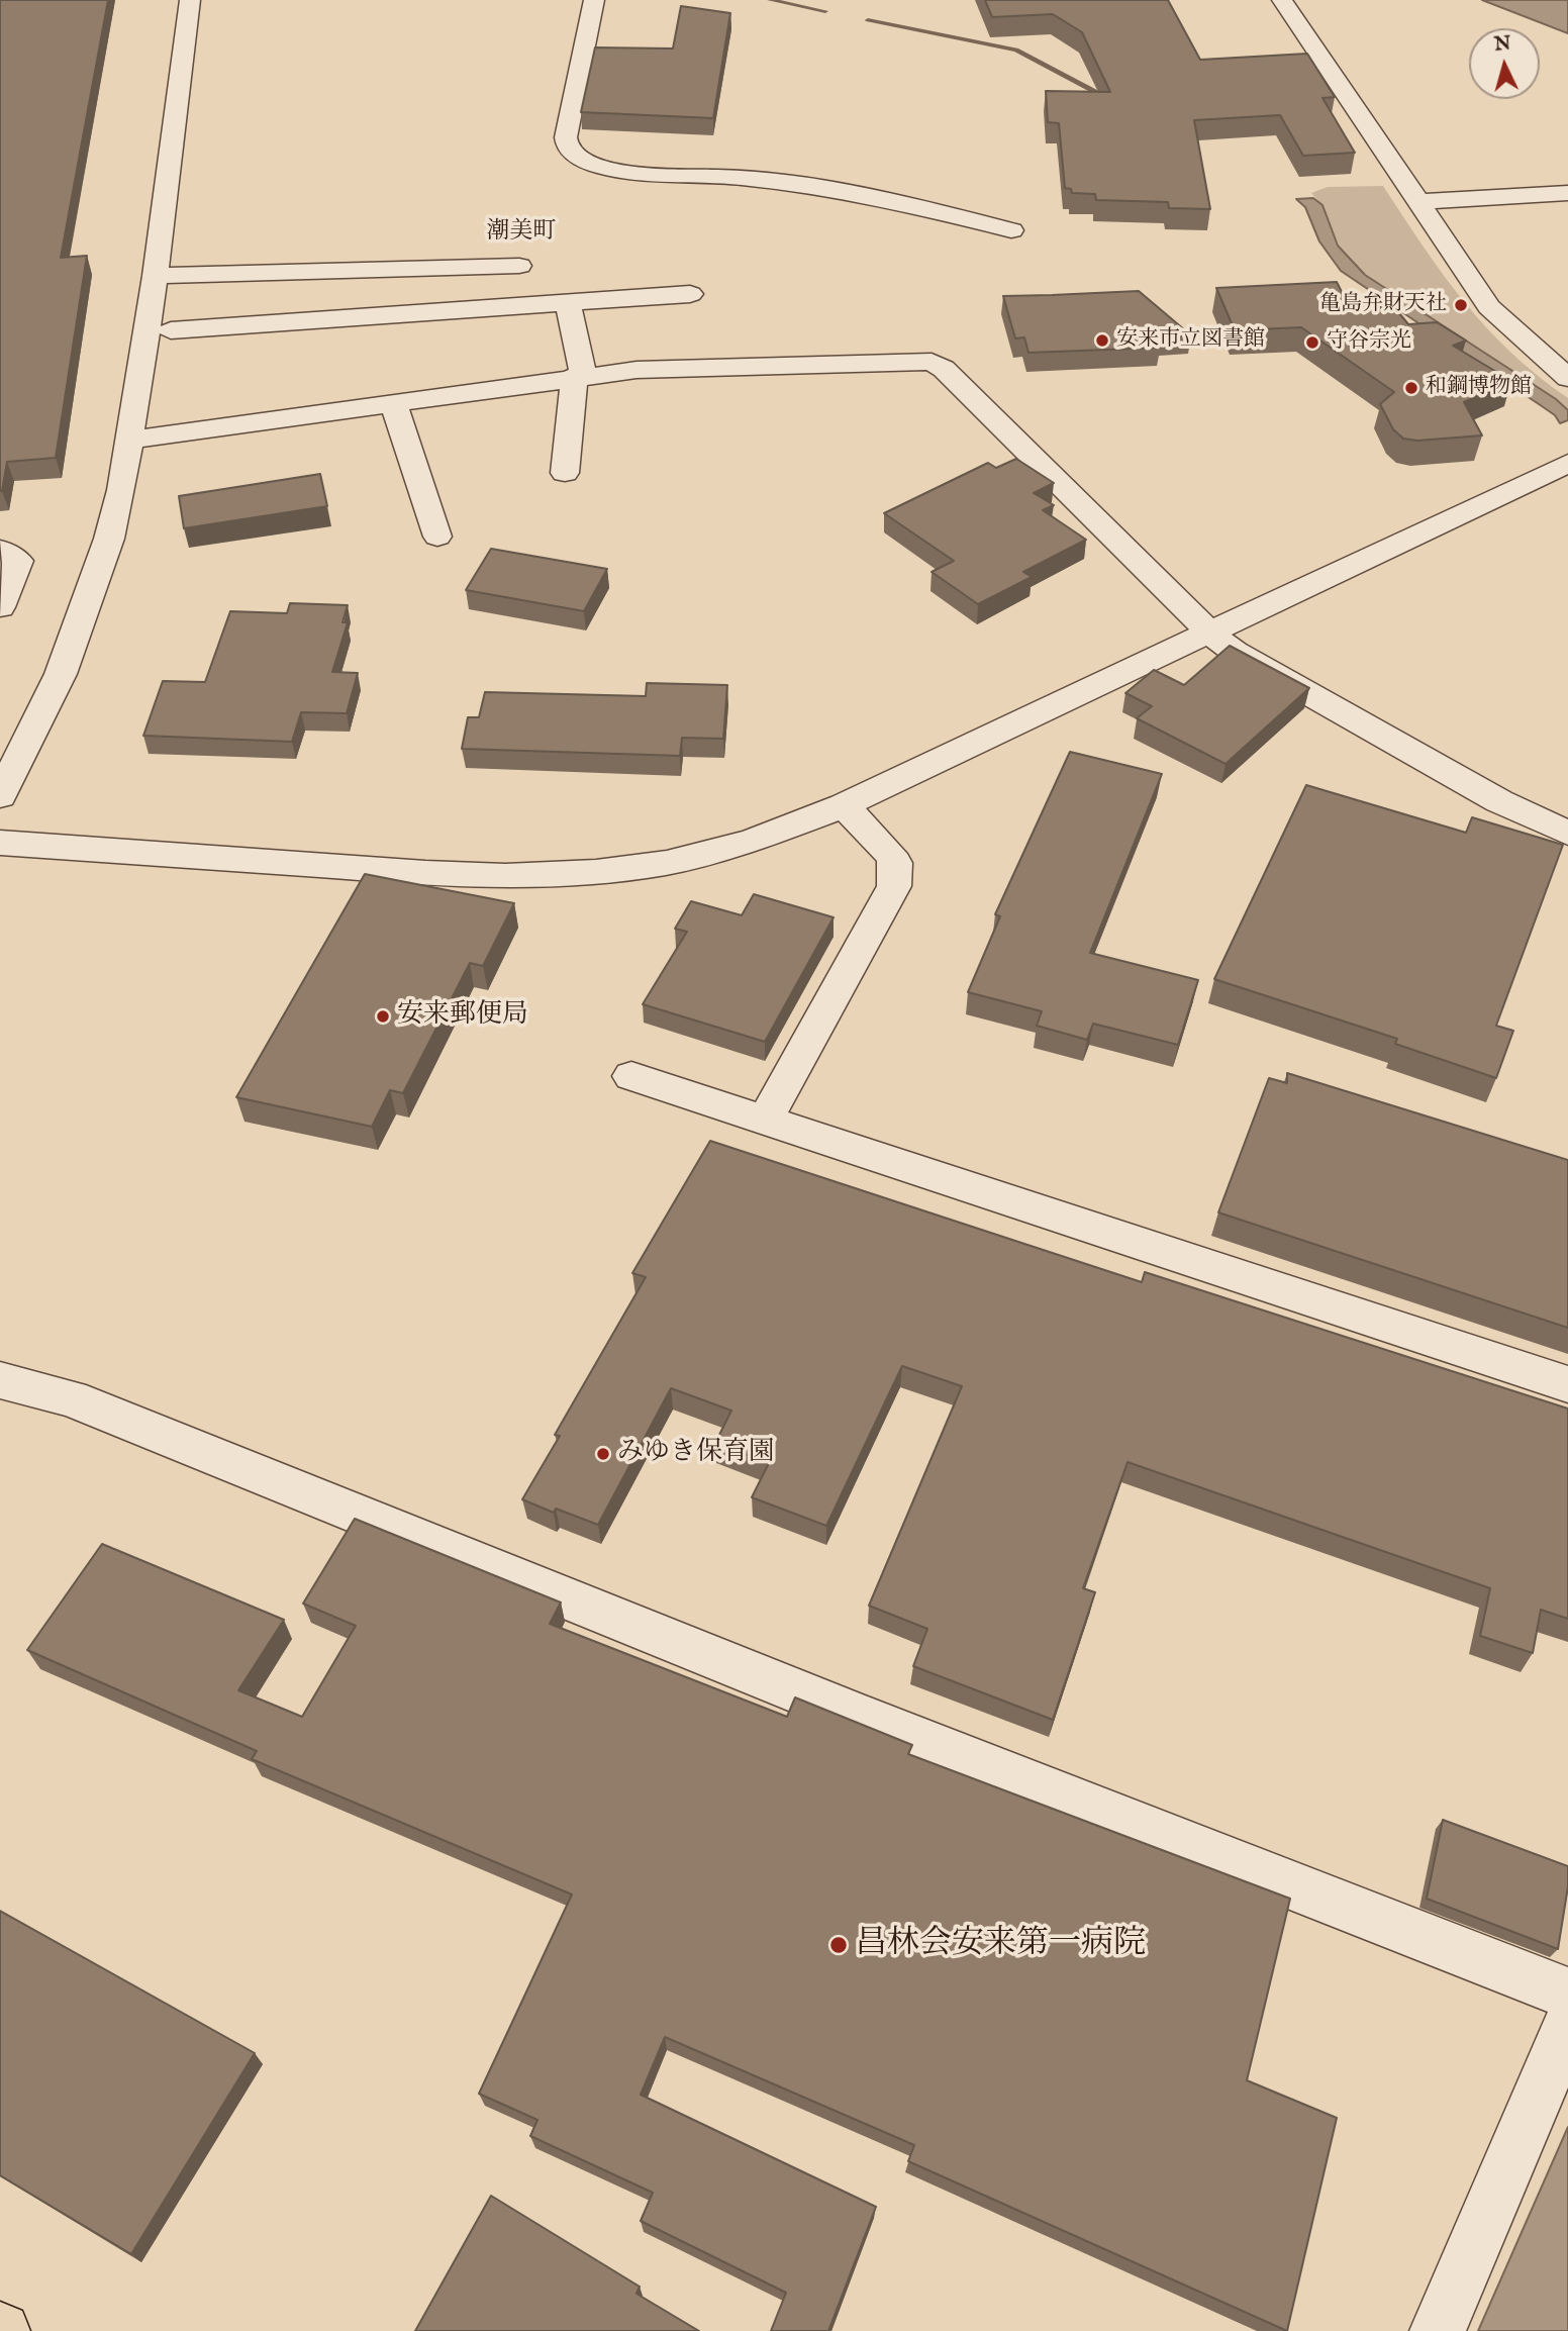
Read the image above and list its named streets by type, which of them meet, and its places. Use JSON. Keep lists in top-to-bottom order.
{
  "districts": ["潮美町"],
  "places": [
    "亀島弁財天社",
    "安来市立図書館",
    "守谷宗光",
    "和鋼博物館",
    "安来郵便局",
    "みゆき保育園",
    "昌林会安来第一病院"
  ],
  "north": "top"
}
